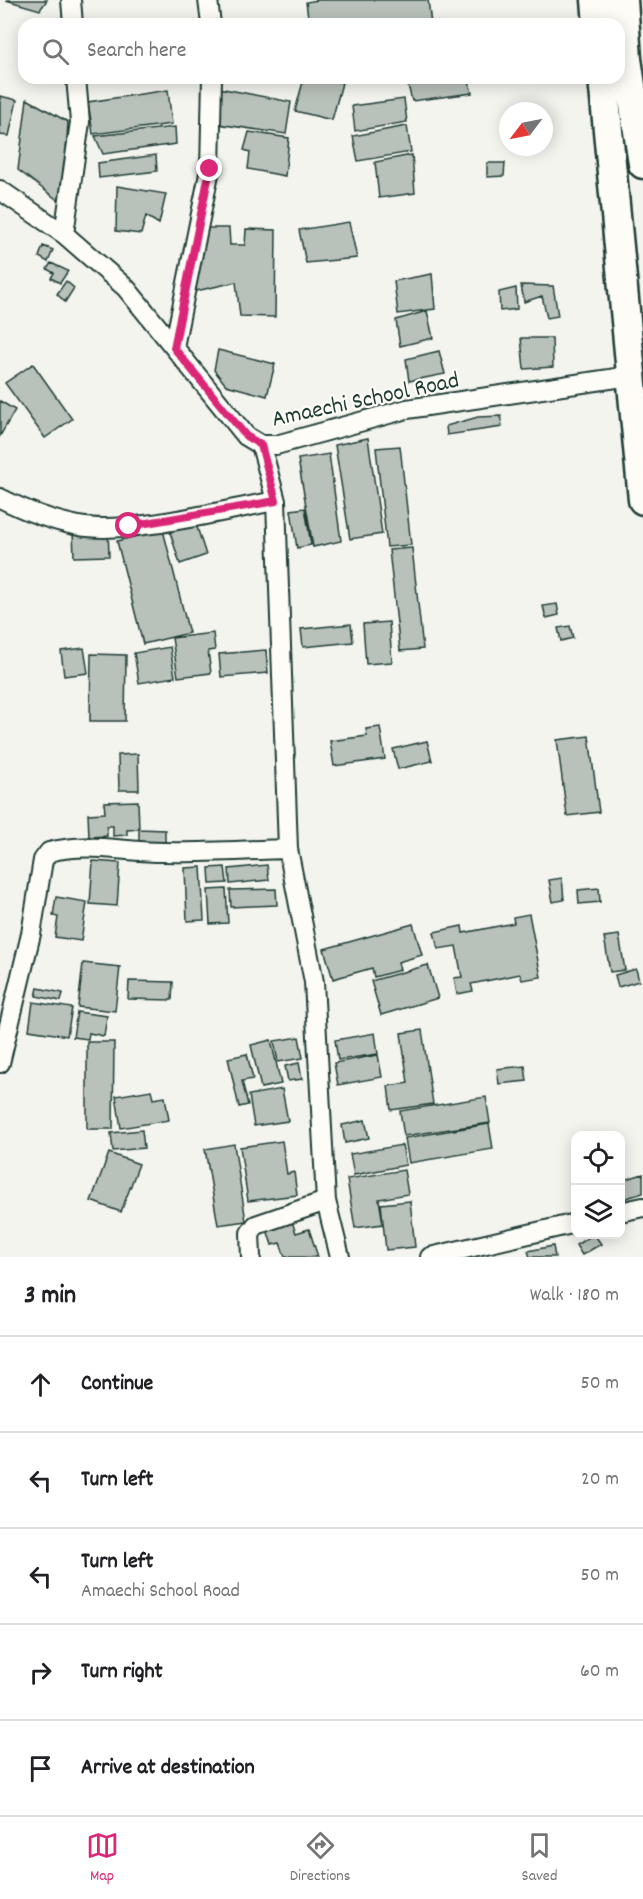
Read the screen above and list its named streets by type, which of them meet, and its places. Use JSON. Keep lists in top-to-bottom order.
{
  "streets": {
    "street": ["Amaechi School Road"]
  },
  "north": "bottom left",
  "page": {
    "search": "Search here",
    "heading": ["3 min", "Walk · 180 m"],
    "list": [
      ["Continue", "50 m"],
      ["Turn left", "20 m"],
      ["Turn left", "Amaechi School Road", "50 m"],
      ["Turn right", "60 m"],
      "Arrive at destination"
    ],
    "nav": ["Map", "Directions", "Saved"]
  }
}
